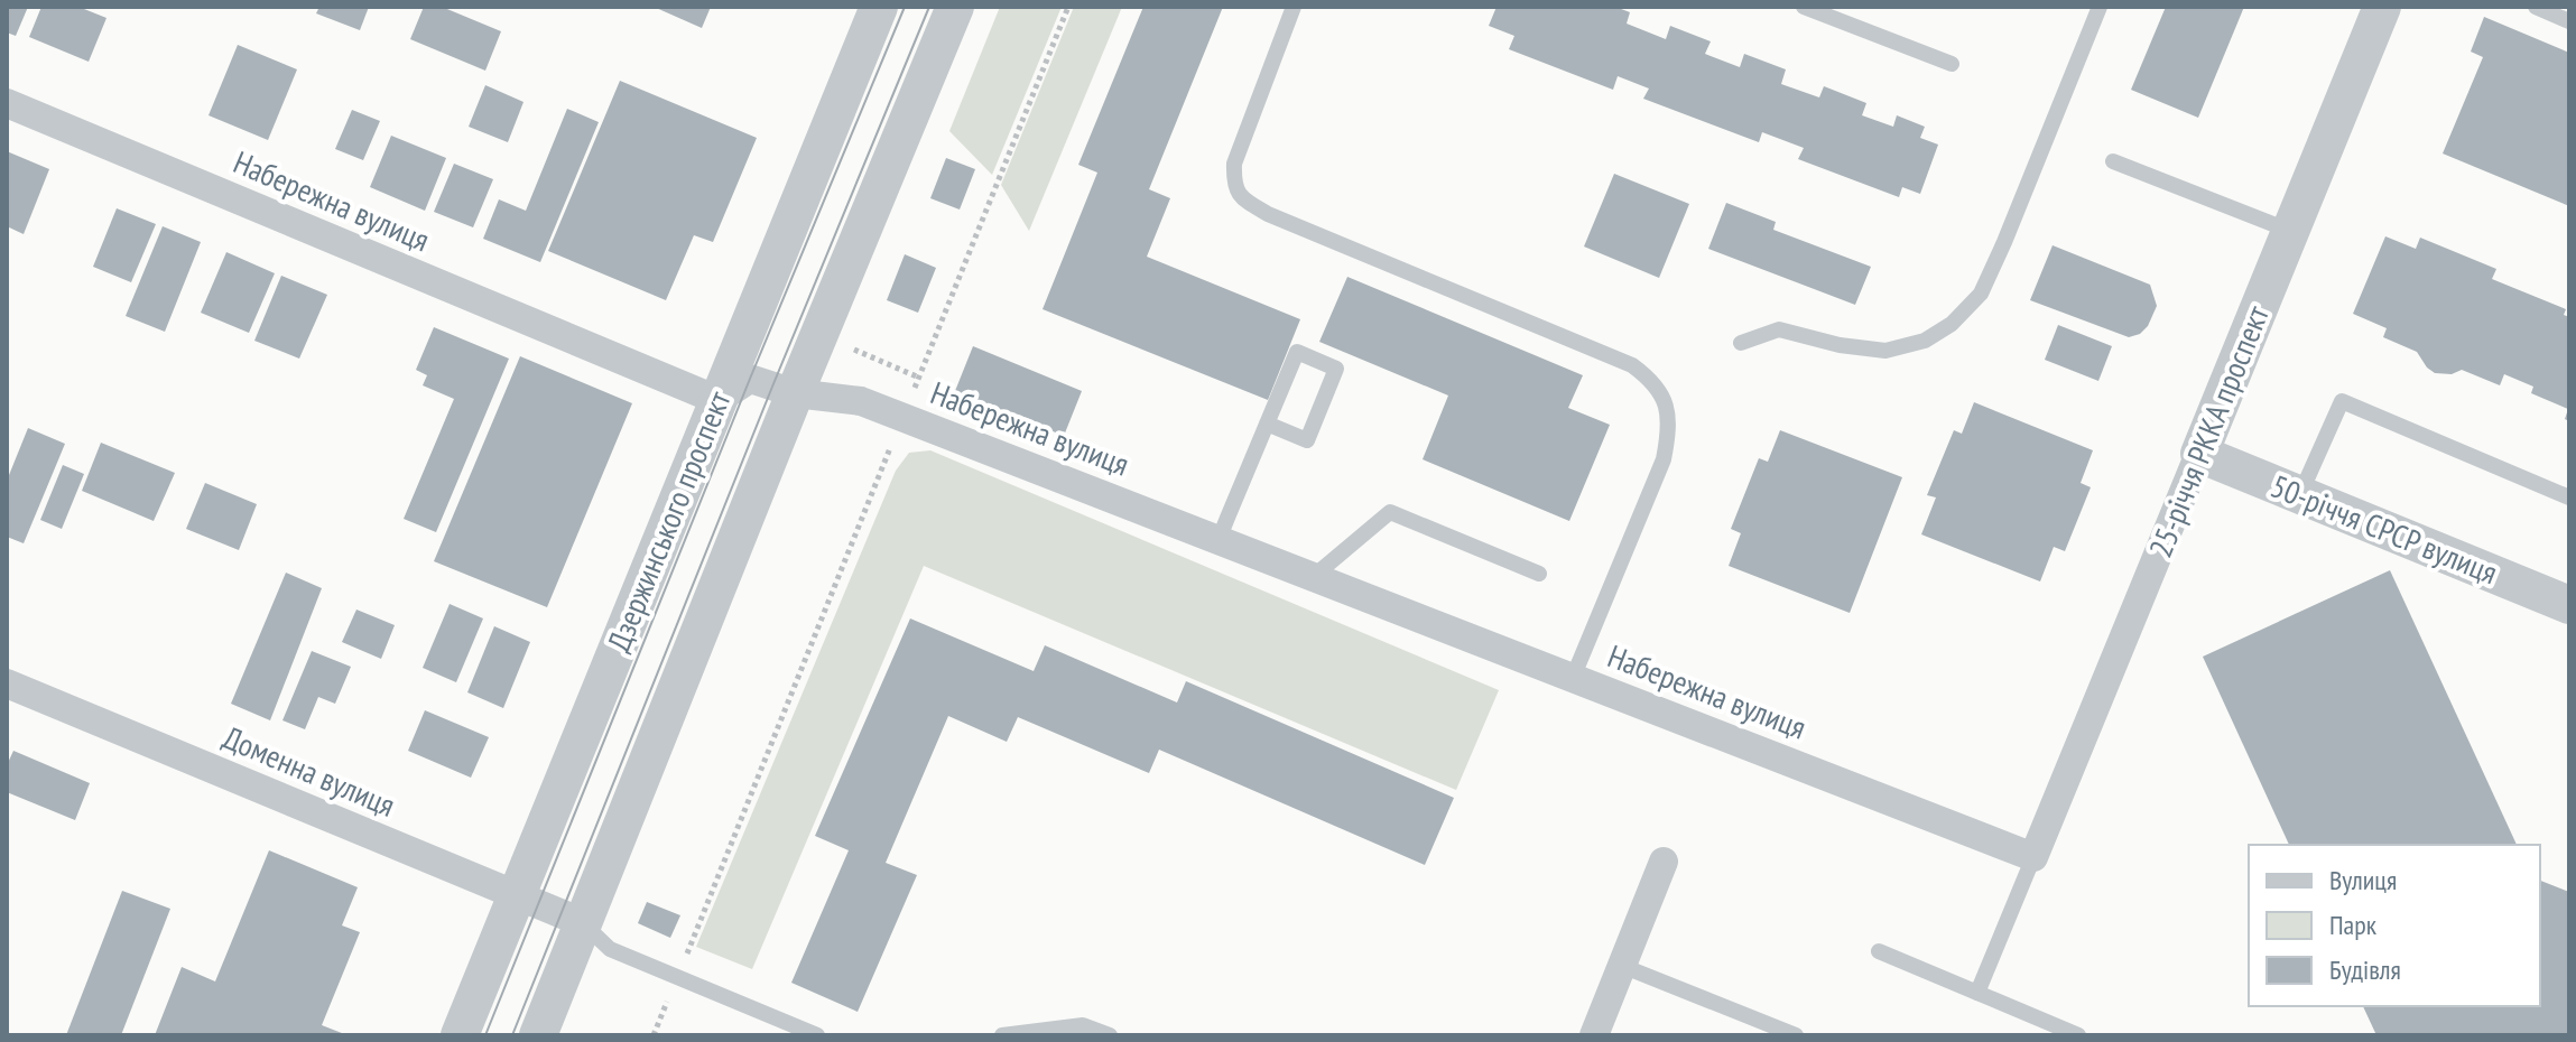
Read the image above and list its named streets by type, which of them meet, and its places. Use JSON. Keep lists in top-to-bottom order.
{
  "streets": {
    "street": [
      "Набережна вулиця",
      "25-річчя РККА проспект",
      "Дзержинського проспект",
      "50-річчя СРСР вулиця",
      "Доменна вулиця"
    ]
  },
  "crossings": [
    ["Набережна вулиця", "25-річчя РККА проспект"],
    ["Набережна вулиця", "Дзержинського проспект"],
    ["25-річчя РККА проспект", "50-річчя СРСР вулиця"],
    ["Дзержинського проспект", "Доменна вулиця"]
  ],
  "legend": ["Вулиця", "Парк", "Будівля"]
}
